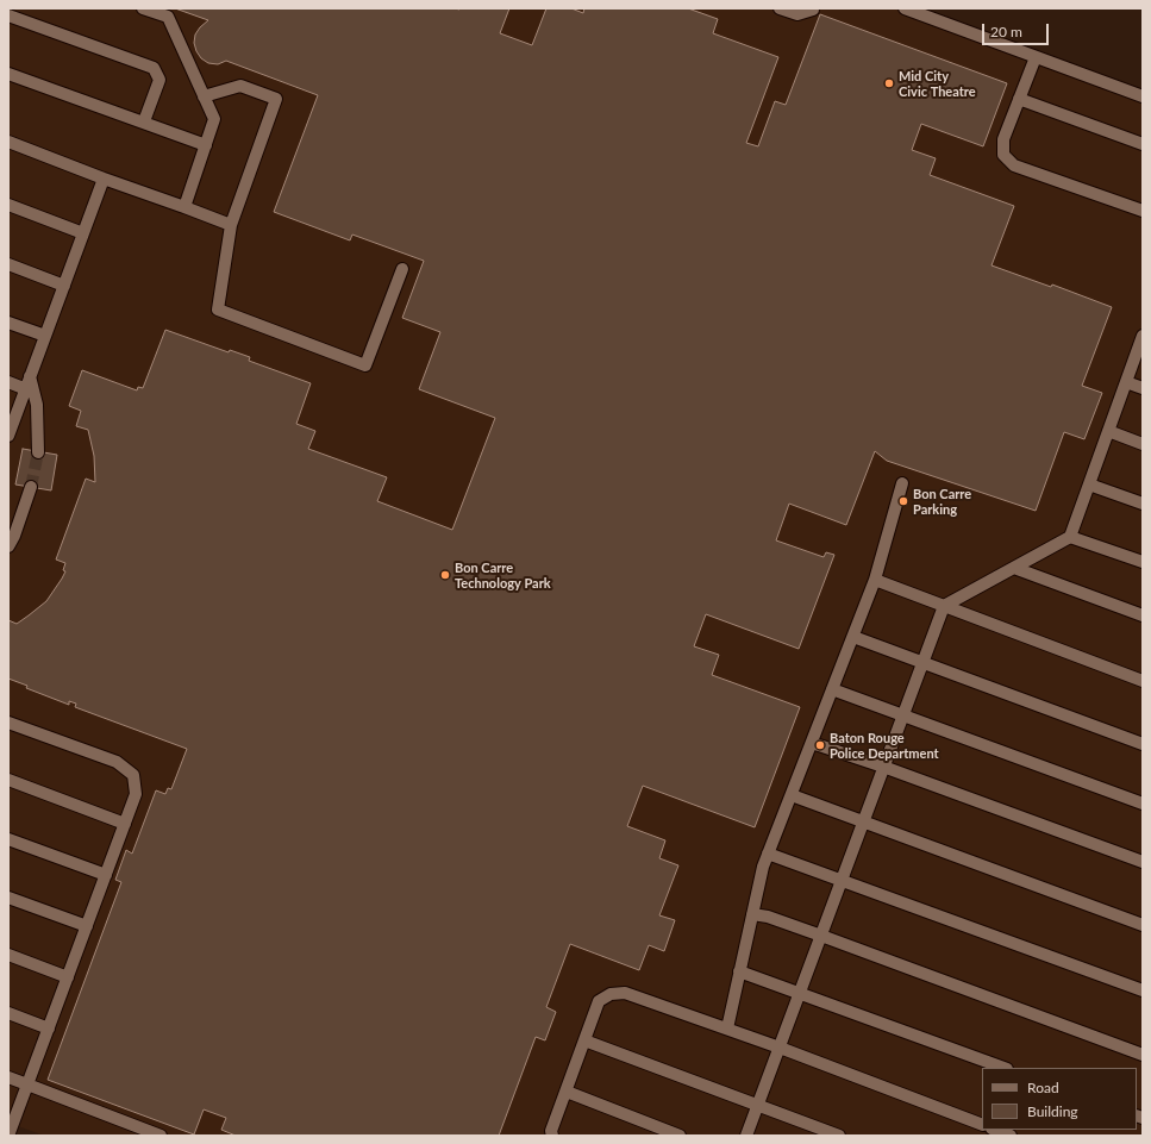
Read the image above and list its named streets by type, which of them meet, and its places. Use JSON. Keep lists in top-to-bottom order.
{
  "places": [
    "Mid City Civic Theatre",
    "Bon Carre Parking",
    "Bon Carre Technology Park",
    "Baton Rouge Police Department"
  ],
  "legend": ["Road", "Building"],
  "scale_bar": "20 m"
}
